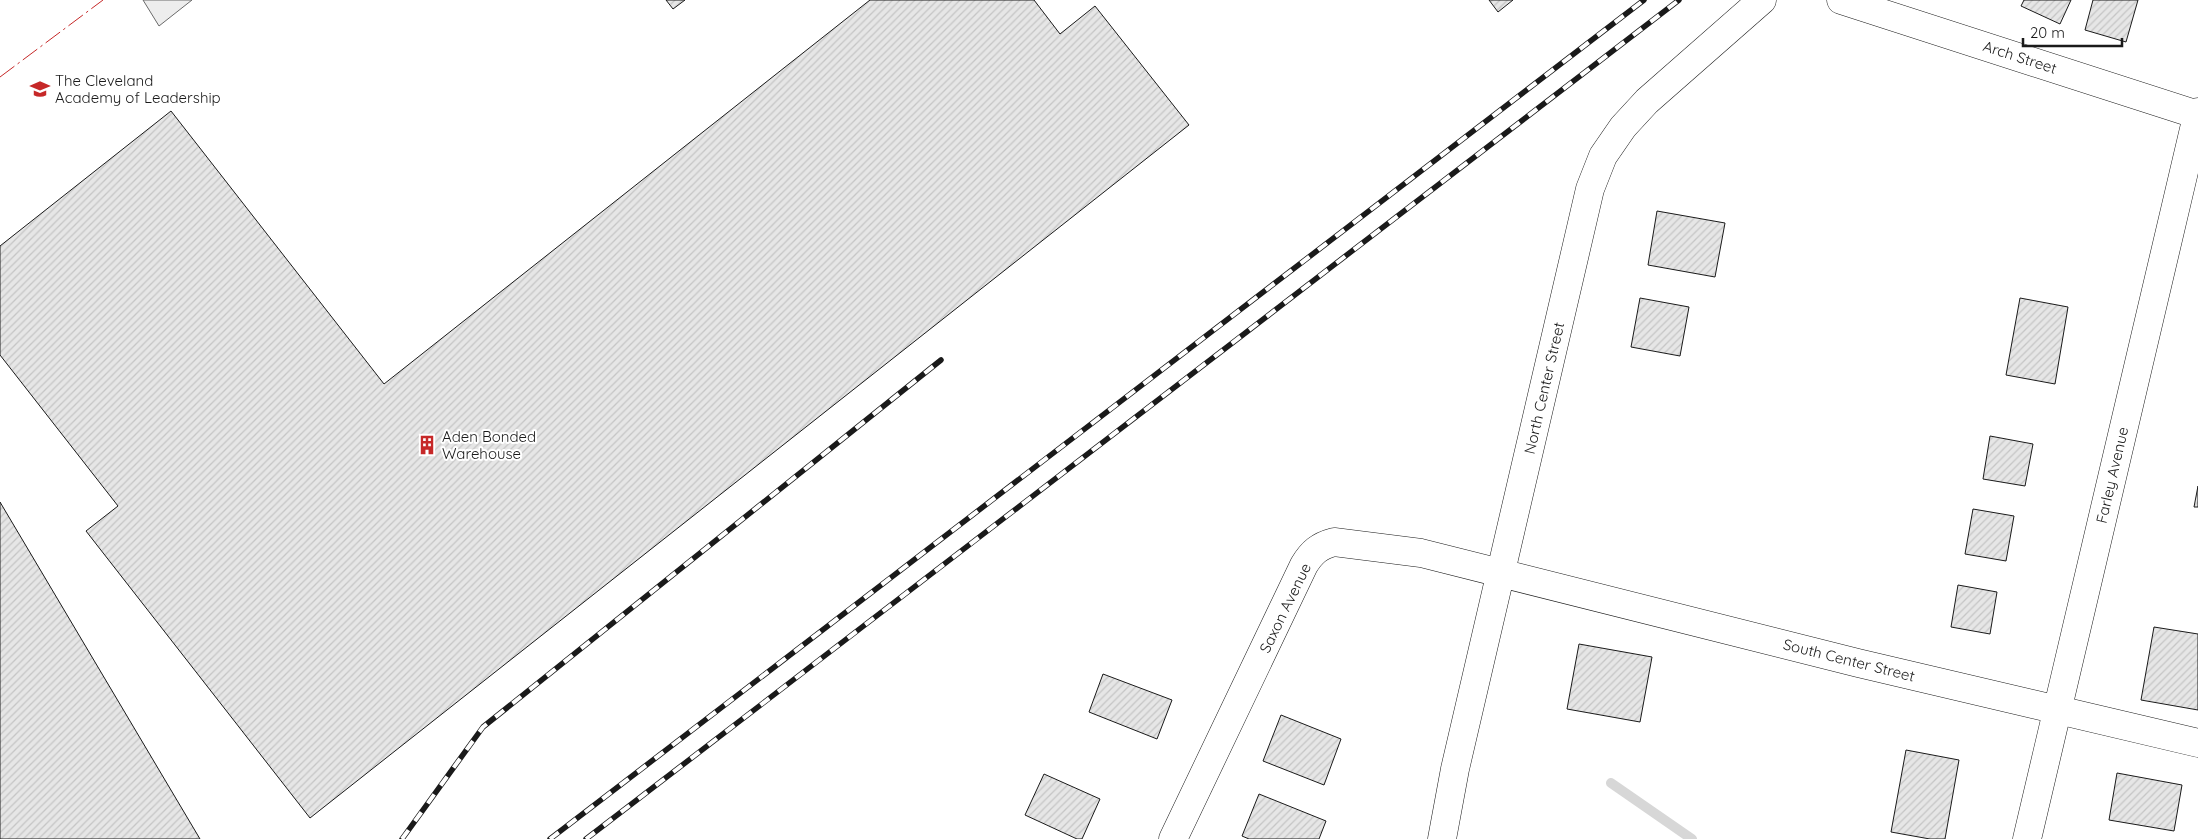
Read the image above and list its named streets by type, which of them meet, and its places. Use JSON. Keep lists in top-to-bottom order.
{
  "streets": {
    "street": [
      "Arch Street",
      "North Center Street",
      "Farley Avenue",
      "Saxon Avenue",
      "South Center Street"
    ]
  },
  "crossings": [
    ["Arch Street", "Farley Avenue"],
    ["North Center Street", "Saxon Avenue"],
    ["North Center Street", "South Center Street"],
    ["Farley Avenue", "South Center Street"],
    ["Saxon Avenue", "South Center Street"]
  ],
  "places": {
    "school or university": ["The Cleveland Academy of Leadership"],
    "building": ["Aden Bonded Warehouse"]
  },
  "scale_bar": "20 m"
}
